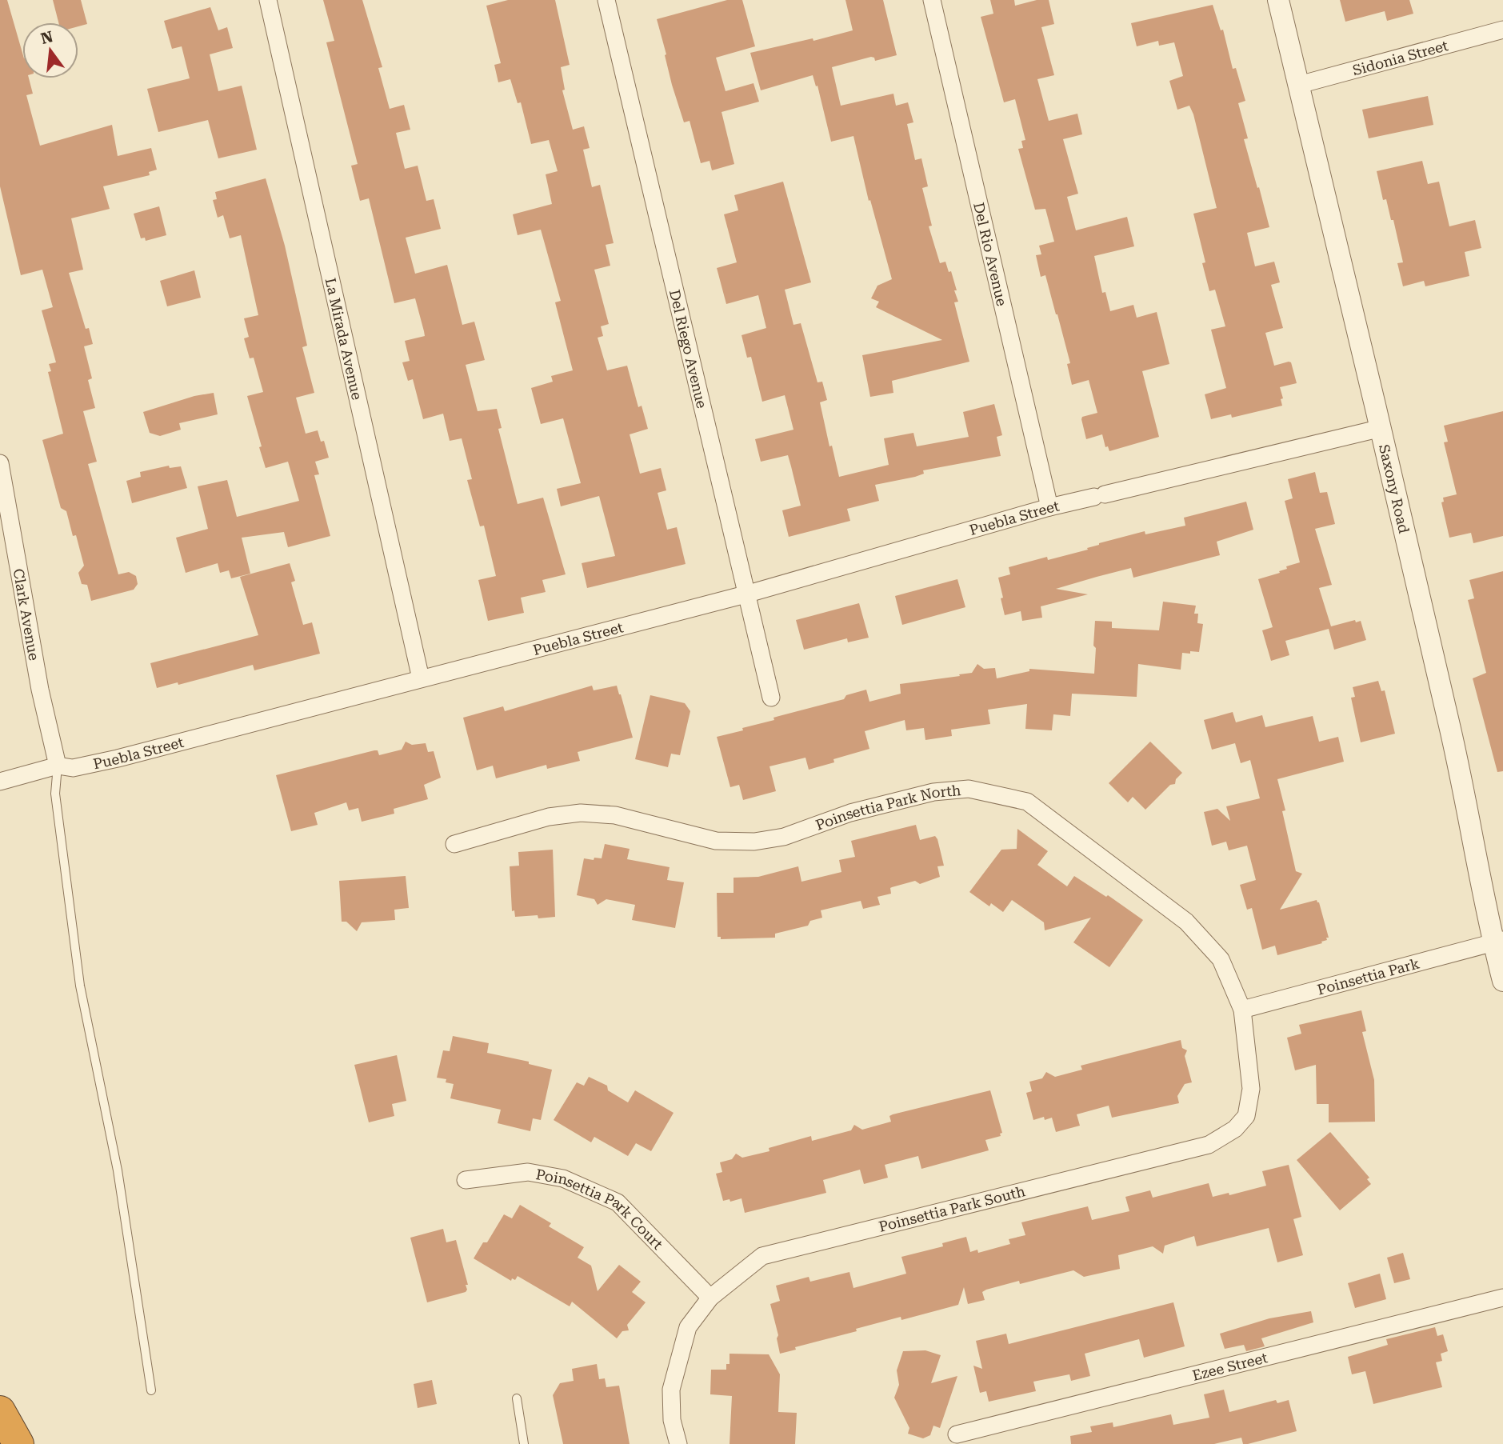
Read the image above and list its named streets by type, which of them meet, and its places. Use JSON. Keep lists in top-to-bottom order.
{
  "streets": {
    "street": [
      "Sidonia Street",
      "Del Rio Avenue",
      "La Mirada Avenue",
      "Del Riego Avenue",
      "Saxony Road",
      "Puebla Street",
      "Clark Avenue",
      "Poinsettia Park North",
      "Poinsettia Park",
      "Poinsettia Park South",
      "Poinsettia Park Court",
      "Ezee Street"
    ]
  },
  "crossings": [
    ["Sidonia Street", "Saxony Road"],
    ["Del Rio Avenue", "Puebla Street"],
    ["La Mirada Avenue", "Puebla Street"],
    ["Del Riego Avenue", "Puebla Street"],
    ["Saxony Road", "Puebla Street"],
    ["Saxony Road", "Poinsettia Park"],
    ["Puebla Street", "Clark Avenue"],
    ["Poinsettia Park North", "Poinsettia Park"],
    ["Poinsettia Park North", "Poinsettia Park South"],
    ["Poinsettia Park", "Poinsettia Park South"],
    ["Poinsettia Park South", "Poinsettia Park Court"]
  ],
  "north": "top"
}
